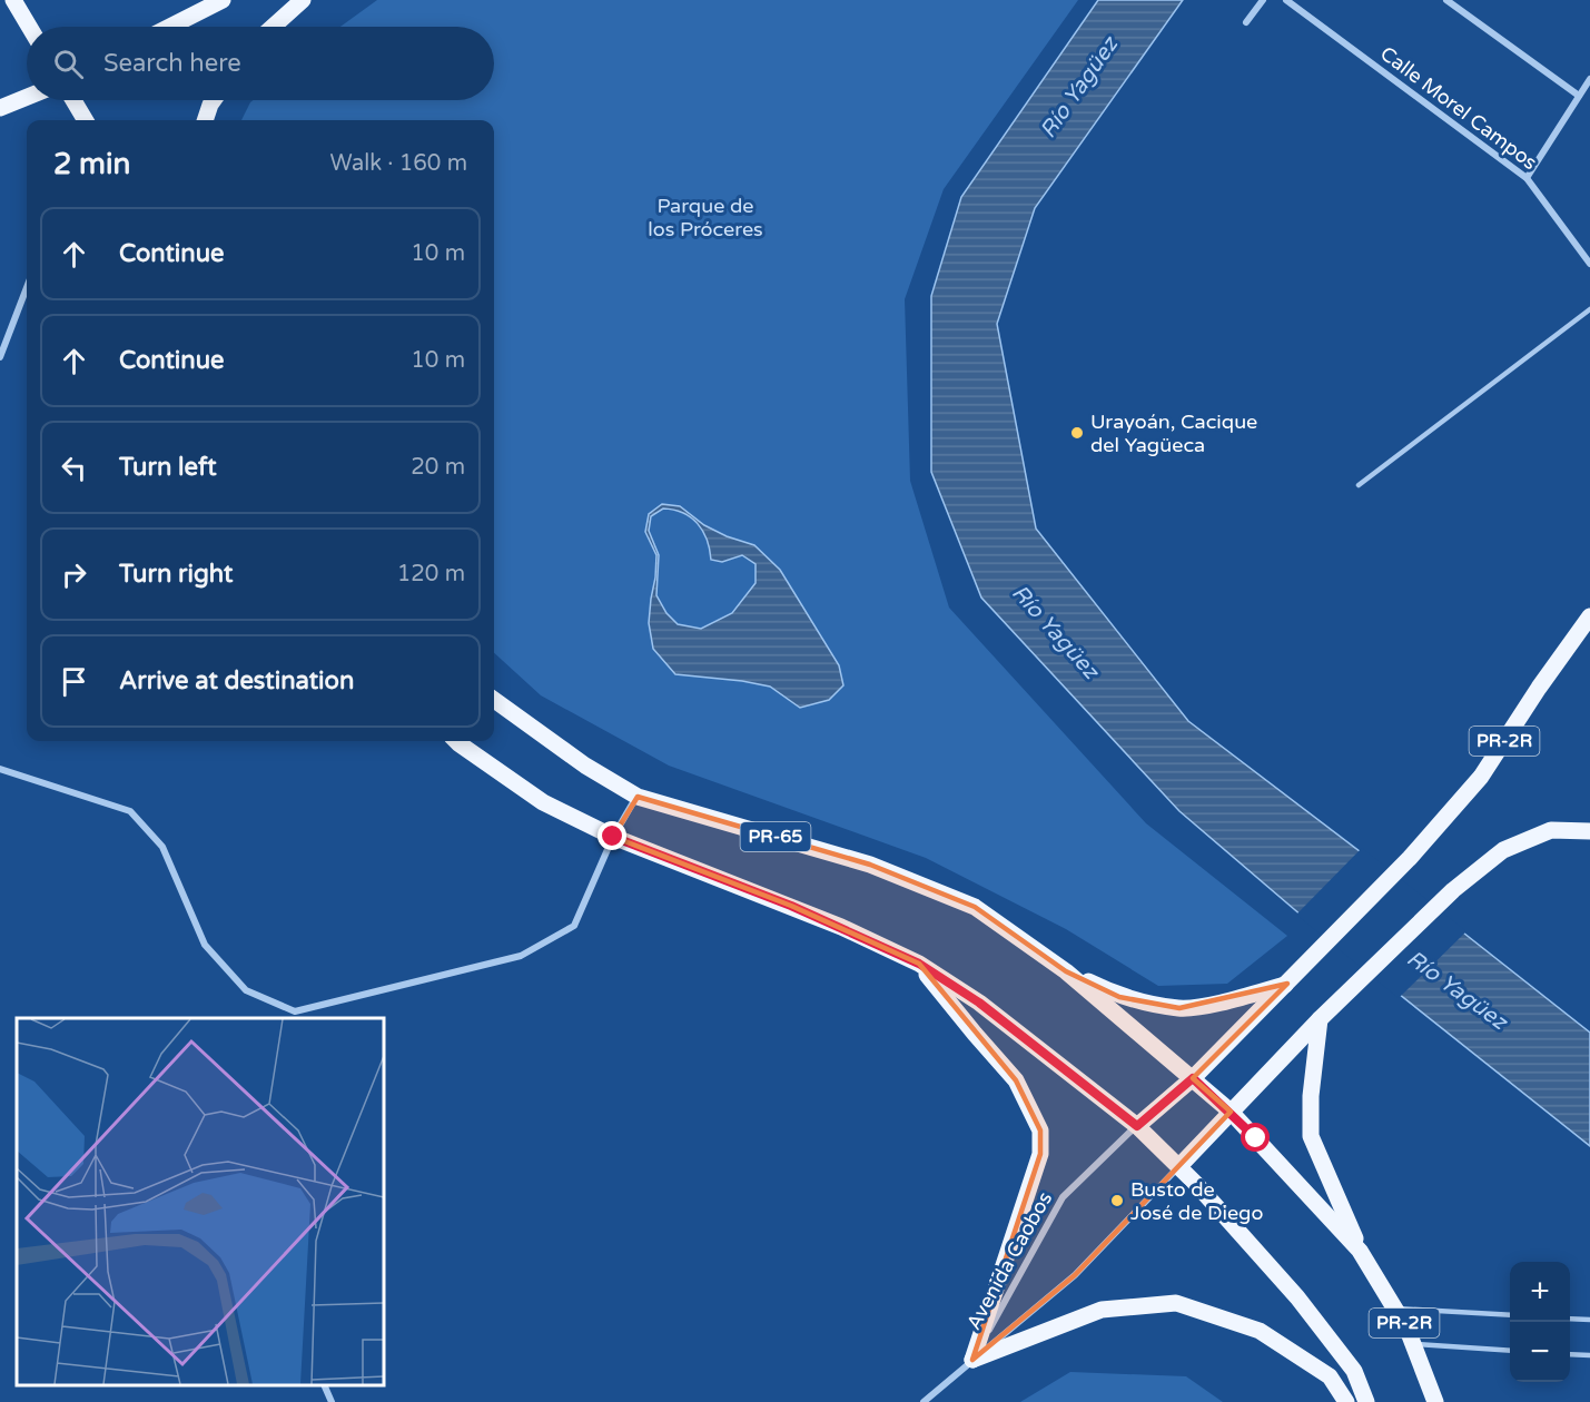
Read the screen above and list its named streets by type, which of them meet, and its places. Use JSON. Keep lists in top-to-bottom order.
{
  "streets": {
    "main road": ["PR-2R", "PR-65"],
    "street": ["Calle Morel Campos", "Avenida Caobos"]
  },
  "crossings": [
    ["PR-2R", "PR-65"],
    ["PR-2R", "Avenida Caobos"]
  ],
  "water": ["Río Yagüez"],
  "parks": ["Parque de los Próceres"],
  "places": ["Urayoán, Cacique del Yagüeca", "Busto de José de Diego"],
  "page": {
    "search": "Search here",
    "heading": ["2 min", "Walk · 160 m"],
    "list": [
      ["Continue", "10 m"],
      ["Continue", "10 m"],
      ["Turn left", "20 m"],
      ["Turn right", "120 m"],
      "Arrive at destination"
    ],
    "map_buttons": ["+", "−"]
  }
}
